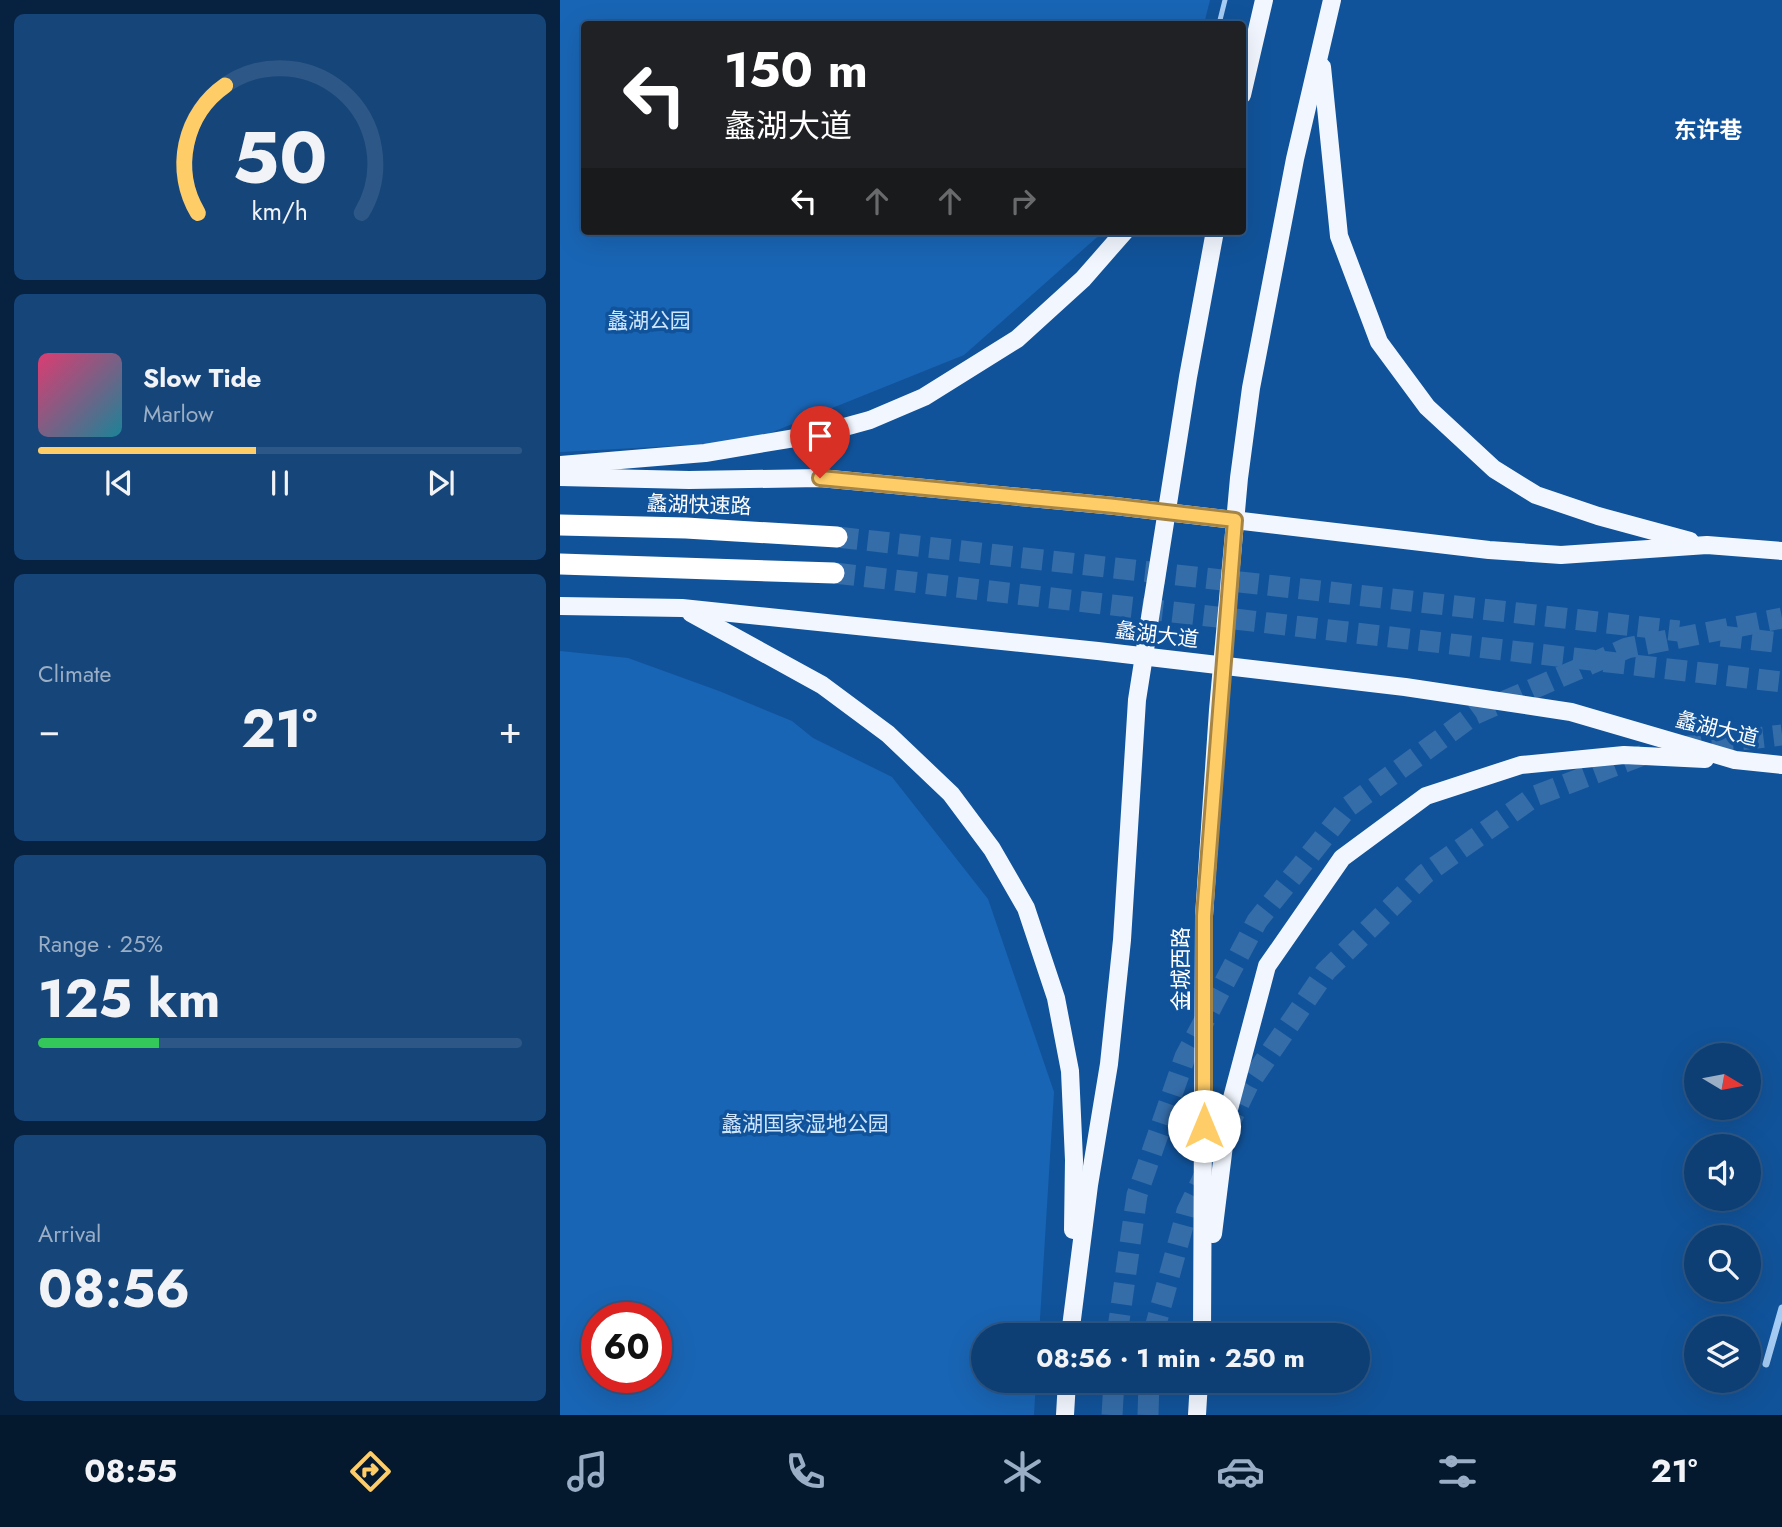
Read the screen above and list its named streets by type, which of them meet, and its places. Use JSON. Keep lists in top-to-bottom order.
{
  "streets": {
    "highway": ["蠡湖快速路"],
    "main road": ["蠡湖大道", "金城西路"]
  },
  "crossings": [
    ["蠡湖大道", "金城西路"]
  ],
  "districts": ["东许巷"],
  "parks": ["蠡湖公园", "蠡湖国家湿地公园"],
  "north": "right",
  "page": {
    "turn": ["150 m", "蠡湖大道"],
    "song": ["Slow Tide", "Marlow"],
    "tile": [
      "Climate",
      ["Range · 25%", "125 km"],
      ["Arrival", "08:56"]
    ],
    "heat": ["−", "21°", "+"],
    "limit": "60",
    "trip": "08:56 · 1 min · 250 m",
    "tabs": ["08:55", "21°"],
    "gauge": ["50", "km/h"]
  }
}
